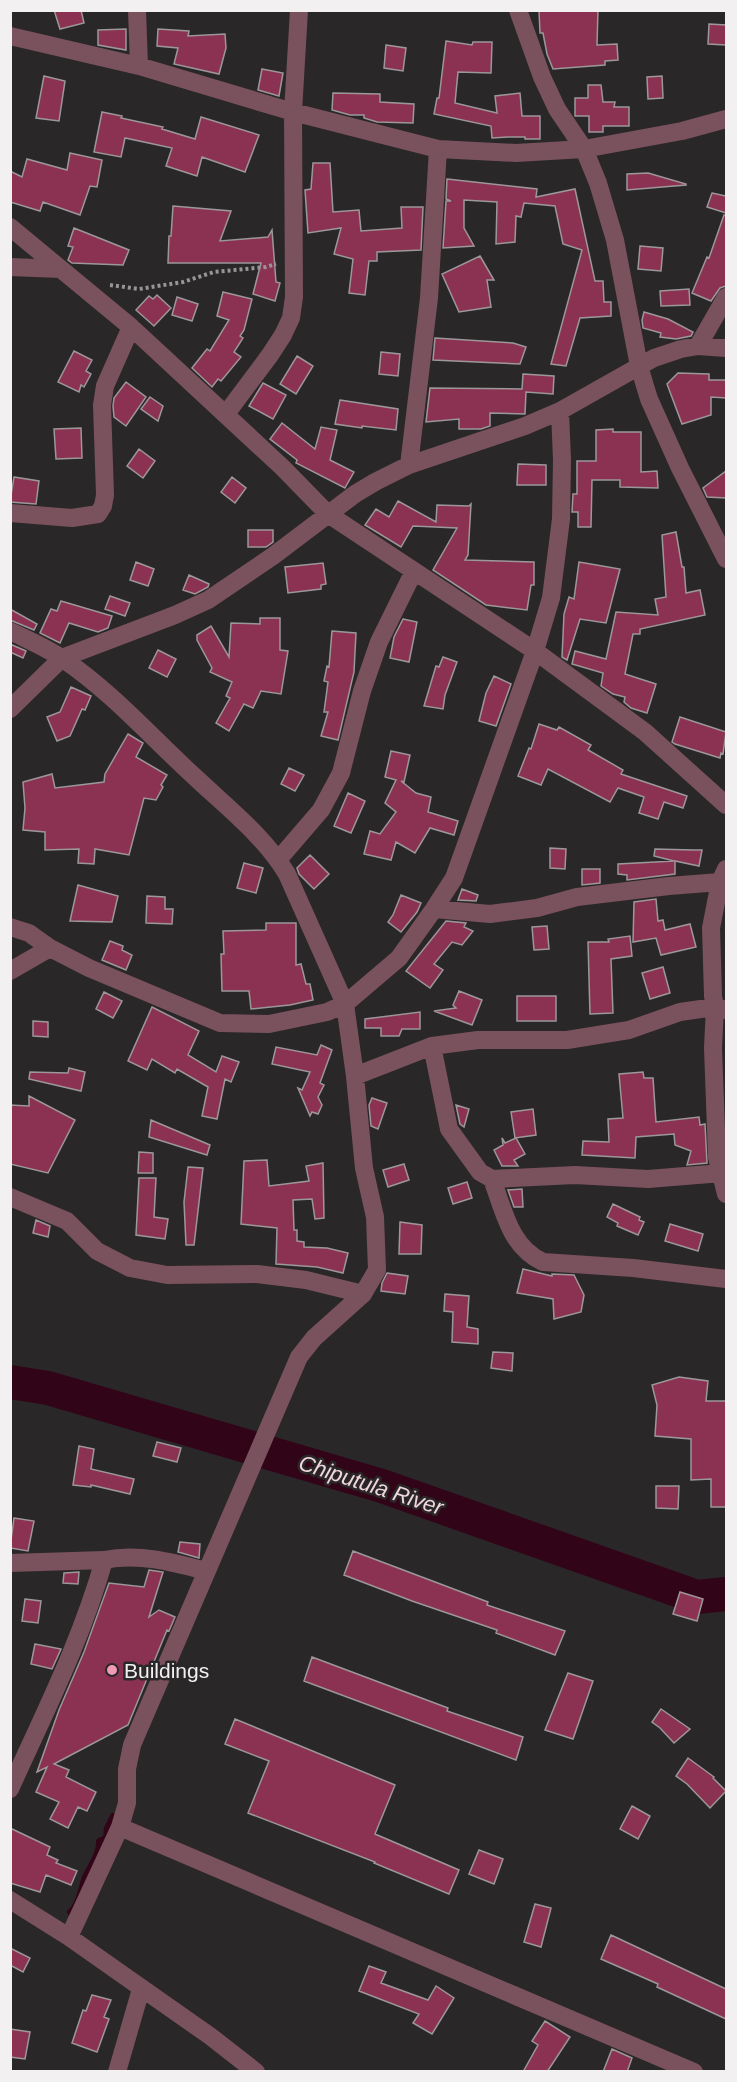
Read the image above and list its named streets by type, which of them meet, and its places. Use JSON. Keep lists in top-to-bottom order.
{
  "water": ["Chiputula River"],
  "places": ["Buildings"]
}
